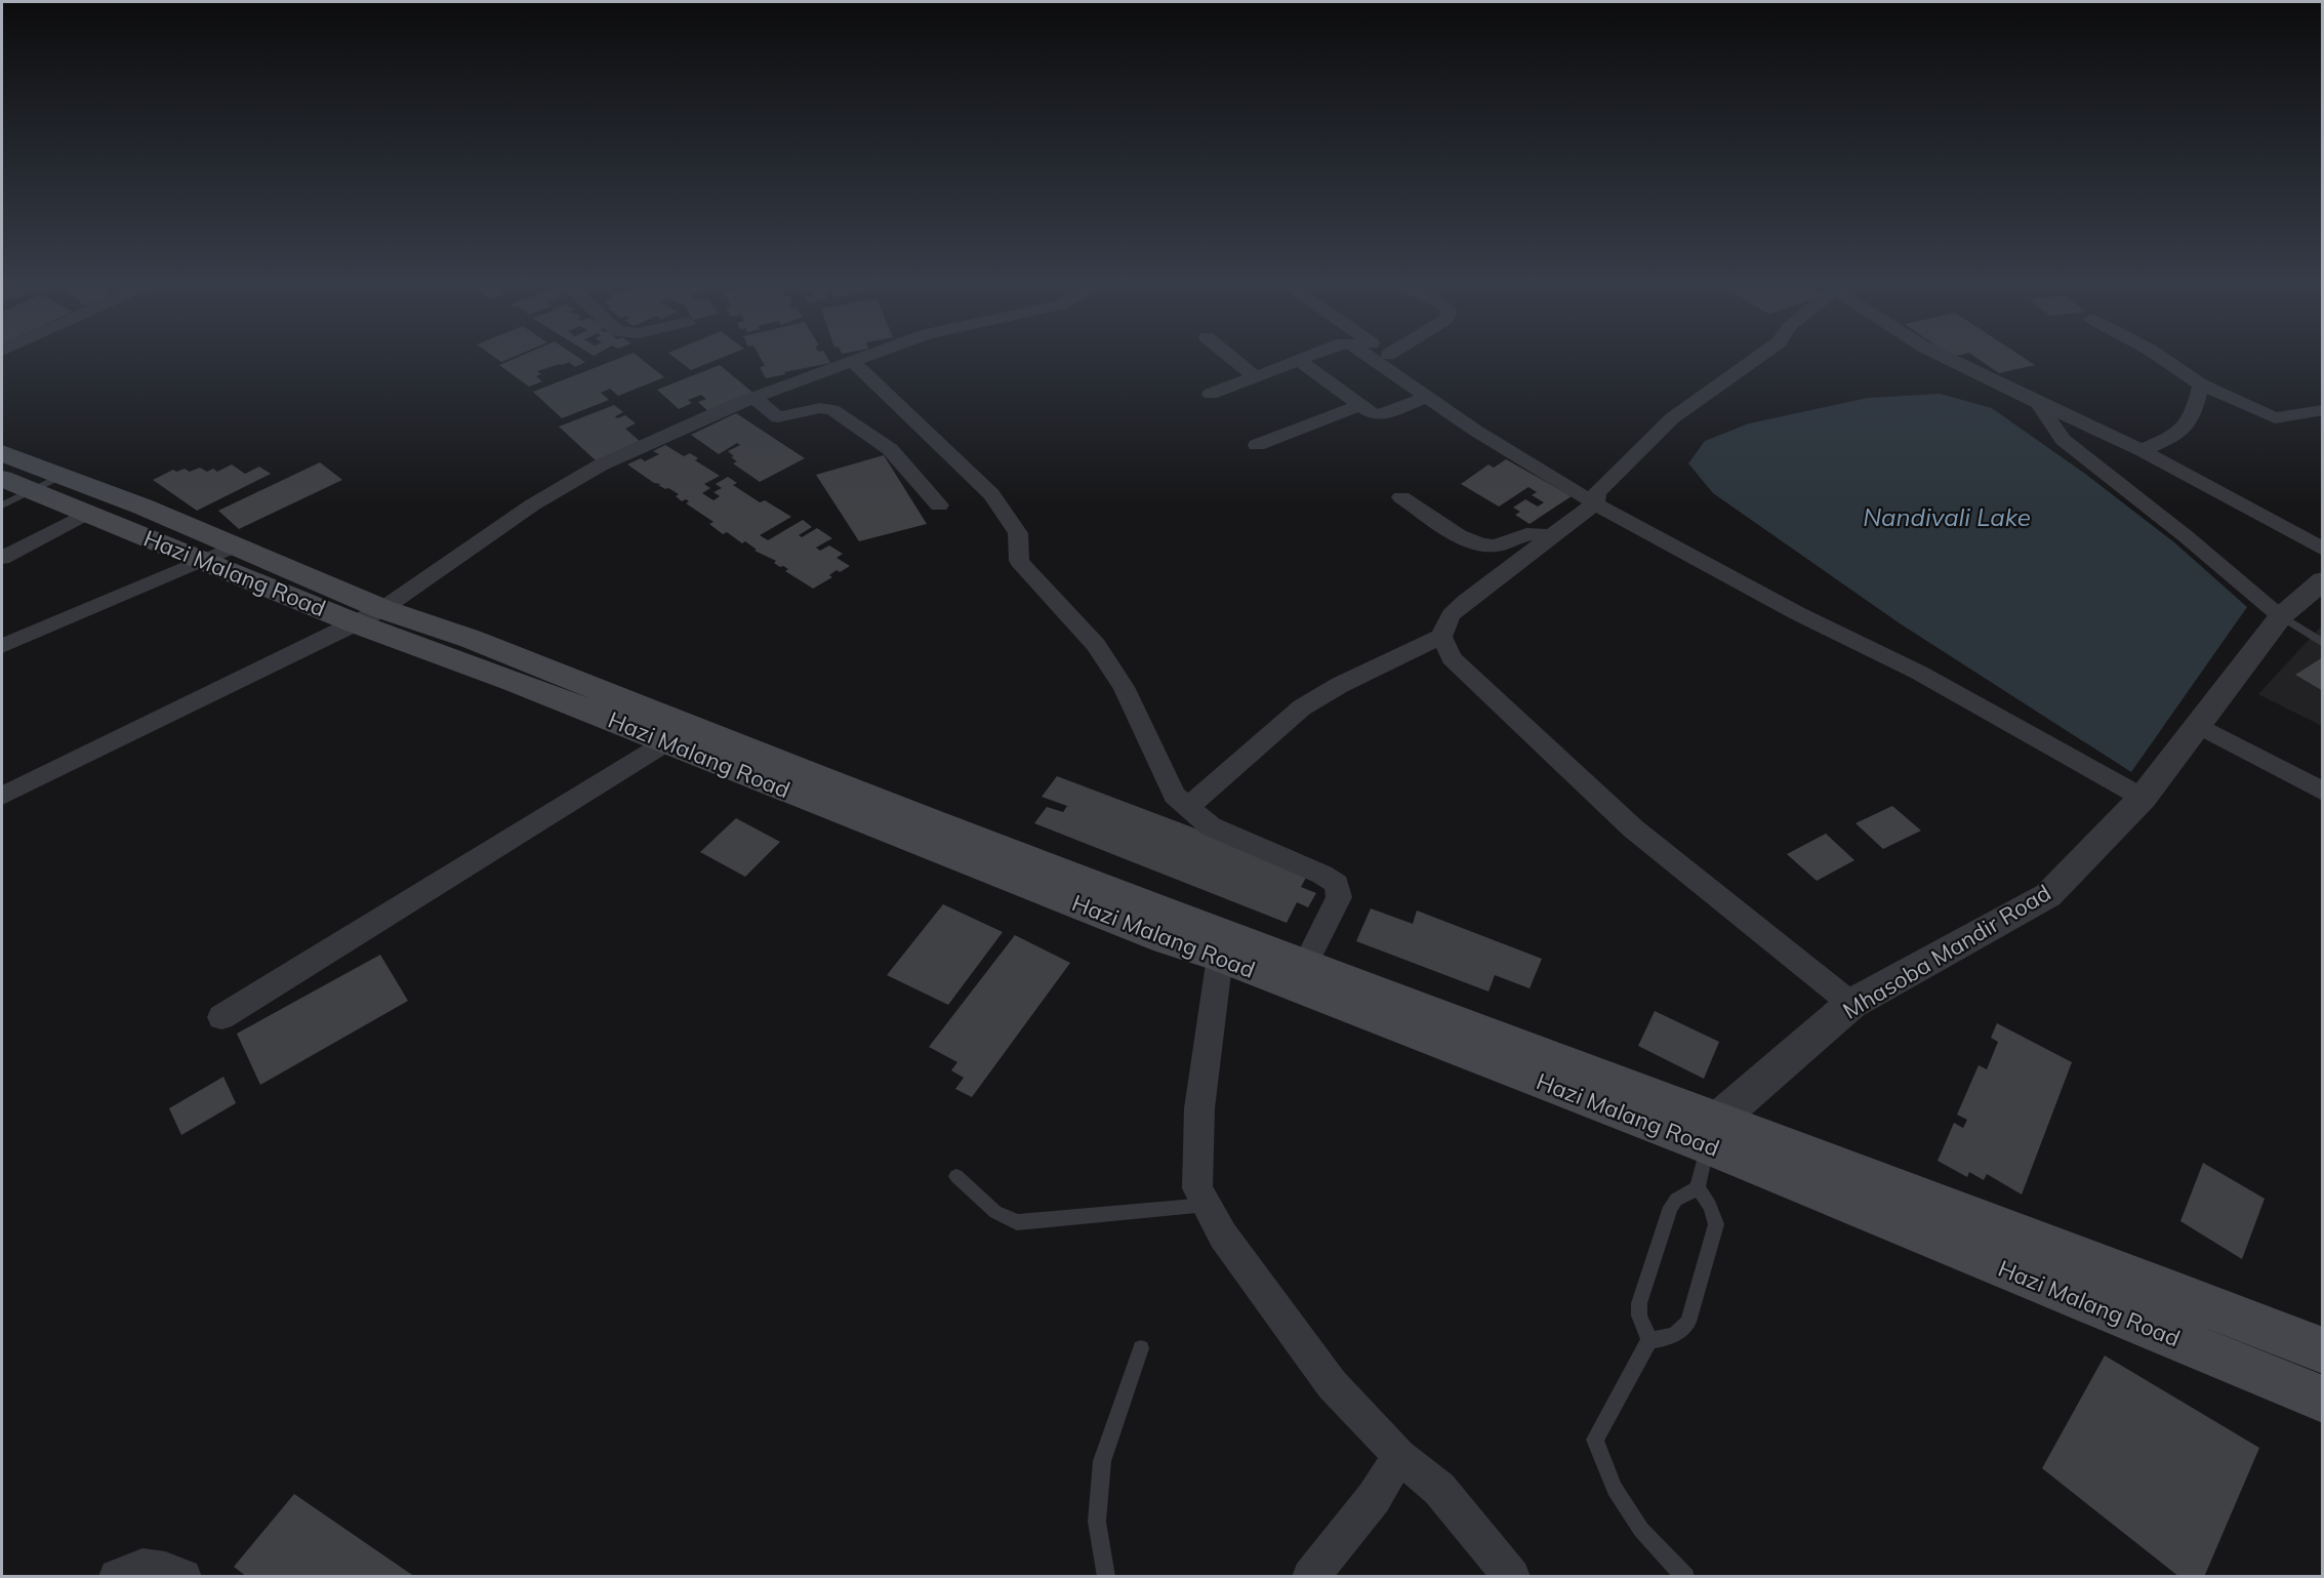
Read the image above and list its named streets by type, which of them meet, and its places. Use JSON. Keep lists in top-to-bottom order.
{
  "streets": {
    "main road": ["Hazi Malang Road"],
    "street": ["Mhasoba Mandir Road"]
  },
  "crossings": [
    ["Hazi Malang Road", "Mhasoba Mandir Road"]
  ],
  "water": ["Nandivali Lake"]
}
